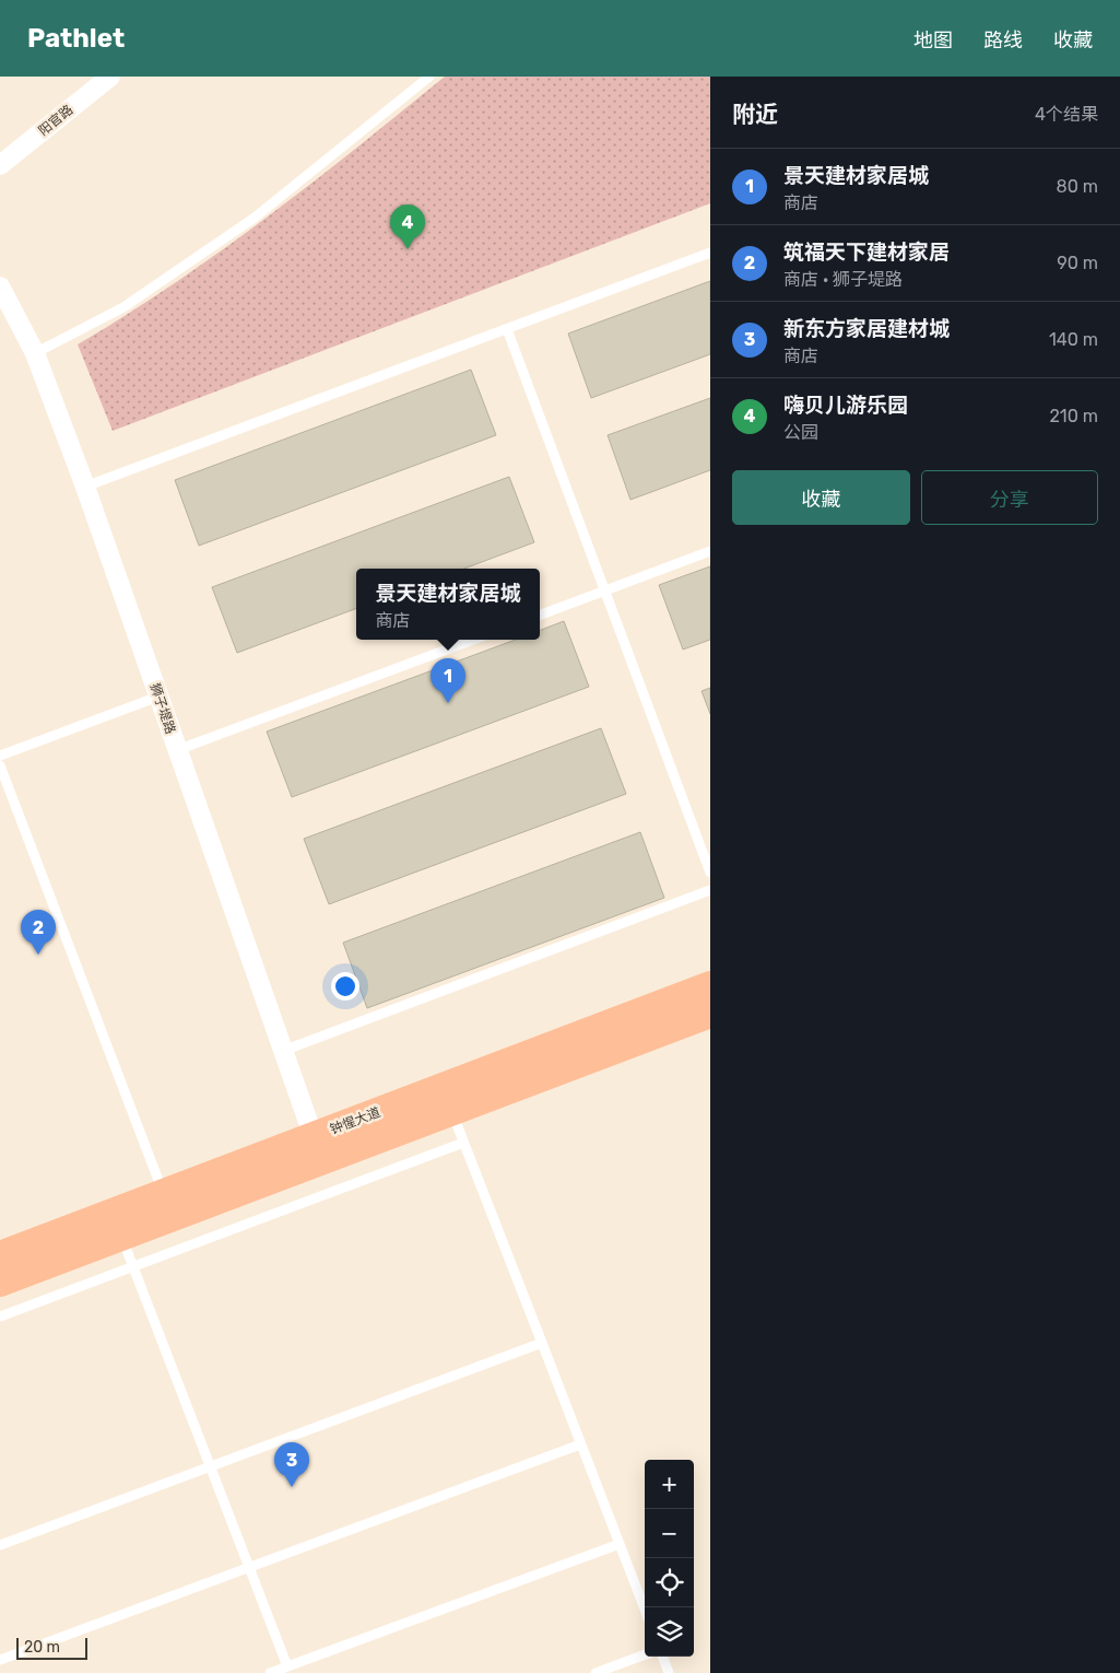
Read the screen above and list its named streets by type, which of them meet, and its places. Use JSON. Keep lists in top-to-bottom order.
{
  "streets": {
    "main road": ["钟惺大道"],
    "street": ["阳官路", "狮子堤路"]
  },
  "crossings": [
    ["狮子堤路", "钟惺大道"]
  ],
  "scale_bar": "20 m",
  "page": {
    "header": "Pathlet",
    "nav": ["地图", "路线", "收藏"],
    "heading": ["附近", "4个结果"],
    "list": [
      {
        "mark": "1",
        "name": "景天建材家居城",
        "note": "商店",
        "value": "80 m"
      },
      {
        "mark": "2",
        "name": "筑福天下建材家居",
        "note": "商店 · 狮子堤路",
        "value": "90 m"
      },
      {
        "mark": "3",
        "name": "新东方家居建材城",
        "note": "商店",
        "value": "140 m"
      },
      {
        "mark": "4",
        "name": "嗨贝儿游乐园",
        "note": "公园",
        "value": "210 m"
      }
    ],
    "pins": [
      "4",
      "1",
      "2",
      "3"
    ],
    "buttons": ["收藏", "分享"],
    "popup": ["景天建材家居城", "商店"],
    "map_buttons": ["+", "−"],
    "scale": "20 m"
  }
}
